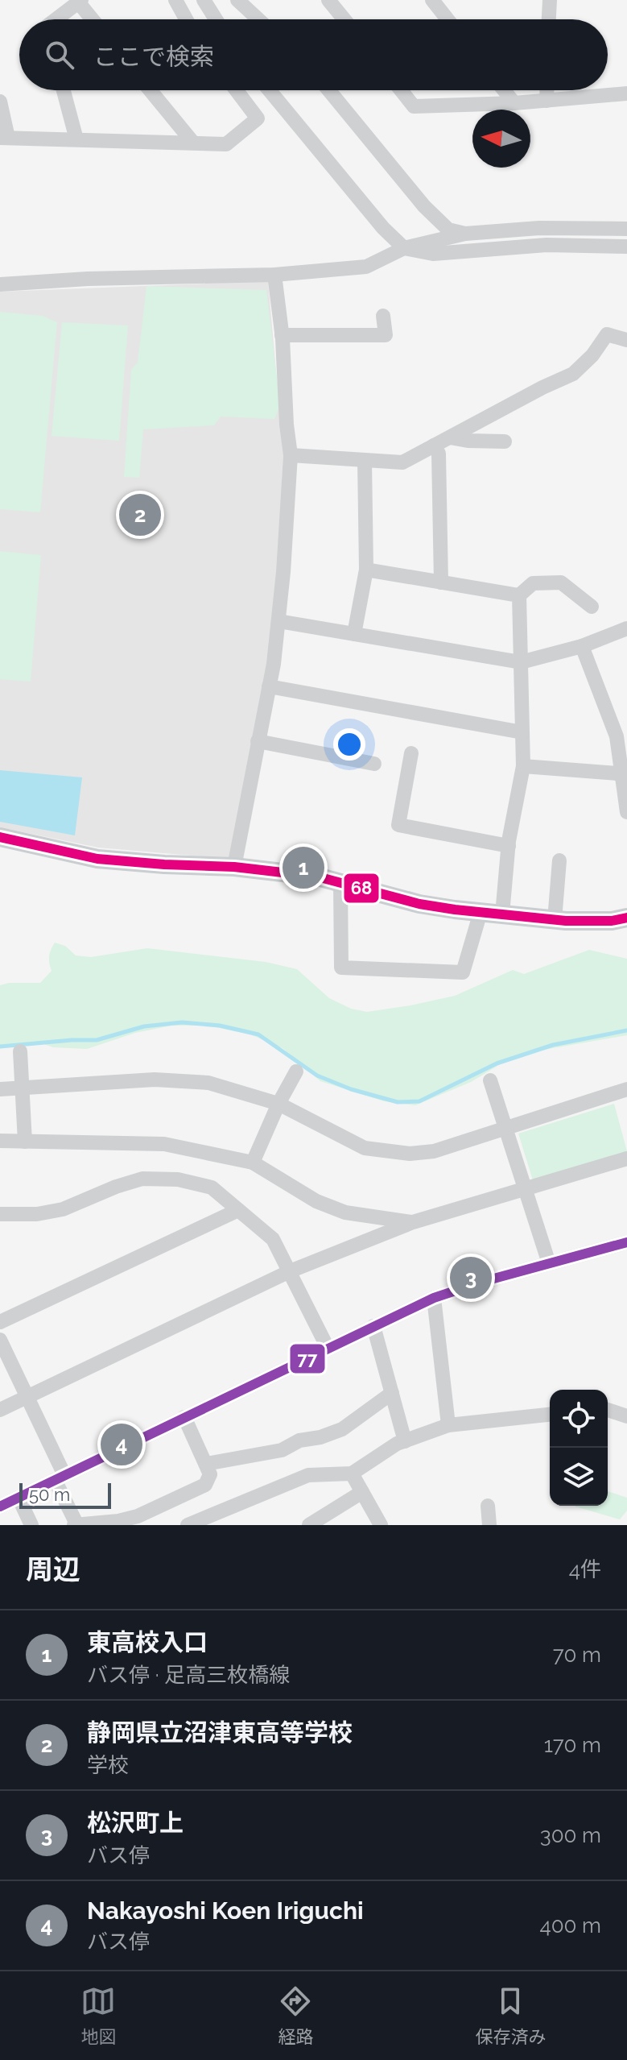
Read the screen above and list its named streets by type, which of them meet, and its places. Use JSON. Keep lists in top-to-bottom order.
{
  "lines": ["transit line 68", "transit line 77"],
  "scale_bar": "50 m",
  "north": "left",
  "page": {
    "search": "ここで検索",
    "pins": [
      "2",
      "1",
      "3",
      "4"
    ],
    "scale": "50 m",
    "heading": ["周辺", "4件"],
    "list": [
      {
        "mark": "1",
        "name": "東高校入口",
        "note": "バス停 · 足高三枚橋線",
        "value": "70 m"
      },
      {
        "mark": "2",
        "name": "静岡県立沼津東高等学校",
        "note": "学校",
        "value": "170 m"
      },
      {
        "mark": "3",
        "name": "松沢町上",
        "note": "バス停",
        "value": "300 m"
      },
      {
        "mark": "4",
        "name": "Nakayoshi Koen Iriguchi",
        "note": "バス停",
        "value": "400 m"
      }
    ],
    "nav": ["地図", "経路", "保存済み"]
  }
}
